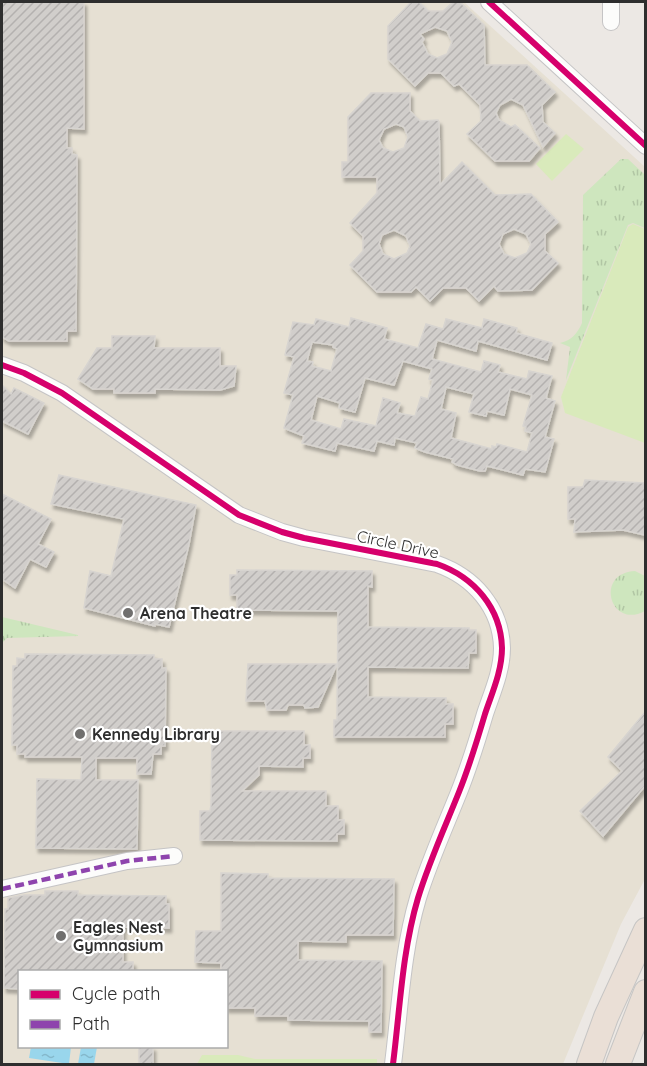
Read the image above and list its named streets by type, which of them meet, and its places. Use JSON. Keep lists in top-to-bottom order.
{
  "streets": {
    "street": ["Circle Drive"]
  },
  "places": ["Arena Theatre", "Kennedy Library", "Eagles Nest Gymnasium"],
  "legend": ["Cycle path", "Path"]
}
